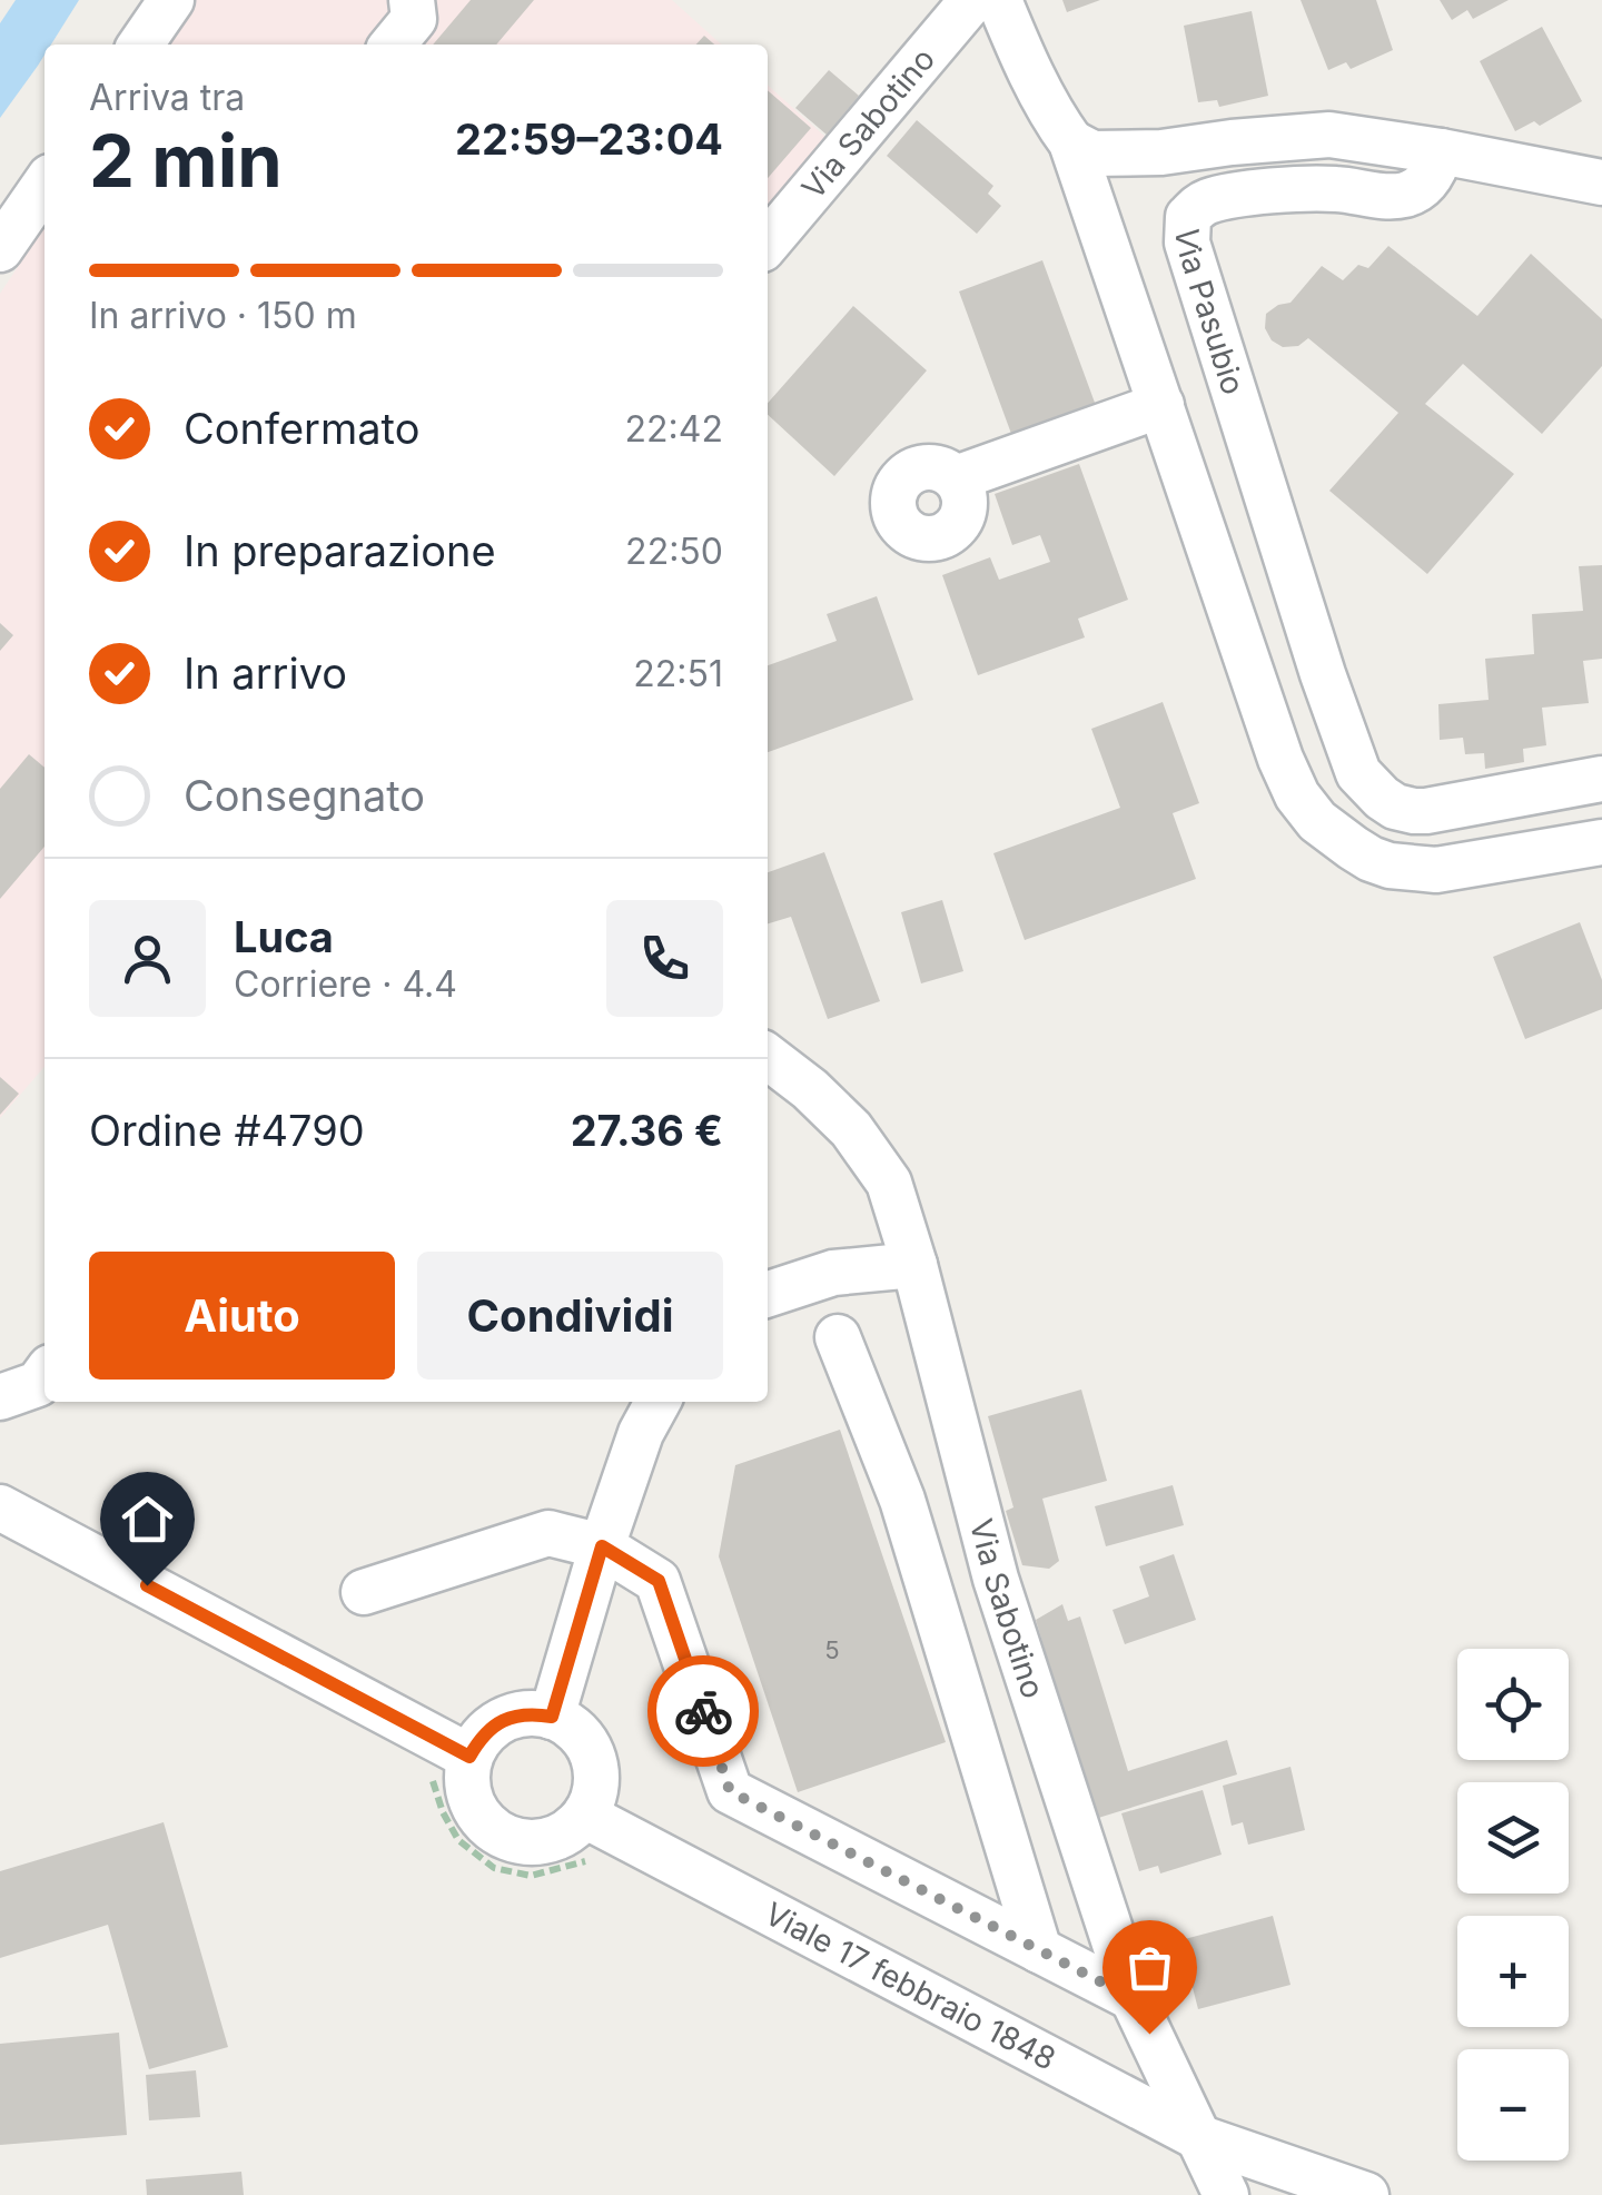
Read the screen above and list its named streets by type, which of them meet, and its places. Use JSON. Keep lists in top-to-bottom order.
{
  "streets": {
    "street": ["Via Sabotino", "Via Pasubio", "Viale 17 febbraio 1848"]
  },
  "crossings": [
    ["Via Sabotino", "Viale 17 febbraio 1848"]
  ],
  "house_numbers": ["5"],
  "page": {
    "heading": ["2 min", "Arriva tra", "22:59–23:04"],
    "panel": [
      "Luca",
      "Corriere · 4.4",
      "Ordine #4790",
      "27.36 €"
    ],
    "bar": "In arrivo · 150 m",
    "list": [
      ["Confermato", "22:42"],
      ["In preparazione", "22:50"],
      ["In arrivo", "22:51"],
      "Consegnato"
    ],
    "buttons": ["Aiuto", "Condividi"],
    "map_buttons": ["+", "−"]
  }
}
